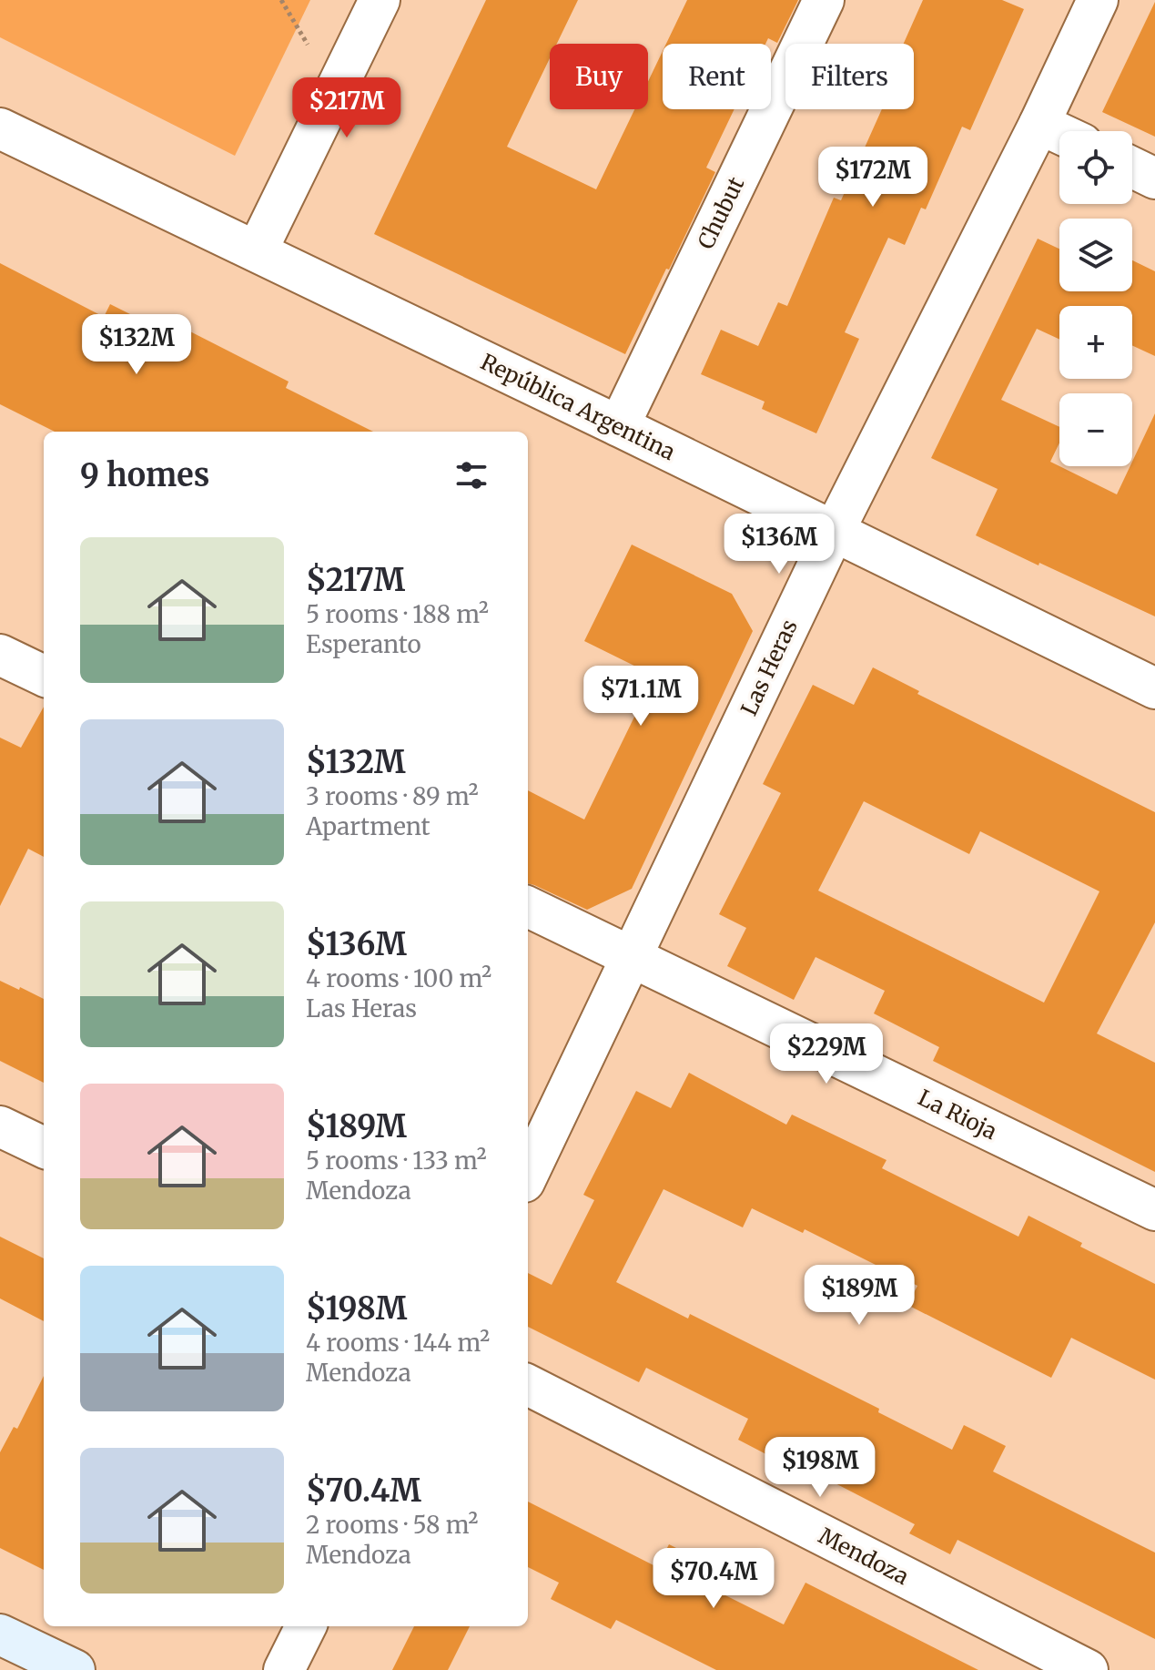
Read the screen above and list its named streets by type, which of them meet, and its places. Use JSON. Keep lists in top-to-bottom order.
{
  "streets": {
    "street": [
      "Chubut",
      "República Argentina",
      "Las Heras",
      "La Rioja",
      "Mendoza"
    ]
  },
  "crossings": [
    ["Chubut", "República Argentina"],
    ["República Argentina", "Las Heras"],
    ["Las Heras", "La Rioja"]
  ],
  "page": {
    "chip": ["Buy", "Rent", "Filters"],
    "price": [
      "$217M",
      "$172M",
      "$132M",
      "$136M",
      "$71.1M",
      "$229M",
      "$189M",
      "$198M",
      "$70.4M"
    ],
    "map_buttons": ["+", "−"],
    "heading": "9 homes",
    "list": [
      {
        "name": "$217M",
        "note": "5 rooms · 188 m² · Esperanto"
      },
      {
        "name": "$132M",
        "note": "3 rooms · 89 m² · Apartment"
      },
      {
        "name": "$136M",
        "note": "4 rooms · 100 m² · Las Heras"
      },
      {
        "name": "$189M",
        "note": "5 rooms · 133 m² · Mendoza"
      },
      {
        "name": "$198M",
        "note": "4 rooms · 144 m² · Mendoza"
      },
      {
        "name": "$70.4M",
        "note": "2 rooms · 58 m² · Mendoza"
      }
    ]
  }
}
